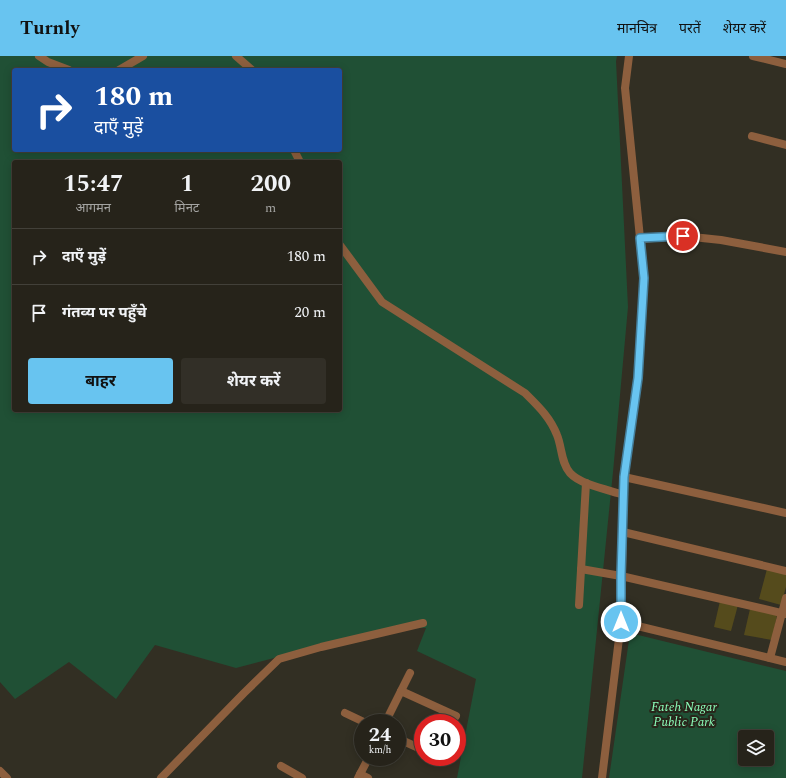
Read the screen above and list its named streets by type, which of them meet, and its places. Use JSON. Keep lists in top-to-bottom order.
{
  "parks": ["Fateh Nagar Public Park"],
  "page": {
    "header": "Turnly",
    "nav": ["मानचित्र", "परतें", "शेयर करें"],
    "turn": ["180 m", "दाएँ मुड़ें"],
    "eta": [
      "15:47",
      "आगमन",
      "1",
      "मिनट",
      "200",
      "m"
    ],
    "list": [
      {
        "name": "दाएँ मुड़ें",
        "value": "180 m"
      },
      {
        "name": "गंतव्य पर पहुँचे",
        "value": "20 m"
      }
    ],
    "buttons": ["बाहर", "शेयर करें"],
    "speed": "24 km/h",
    "limit": "30"
  }
}
